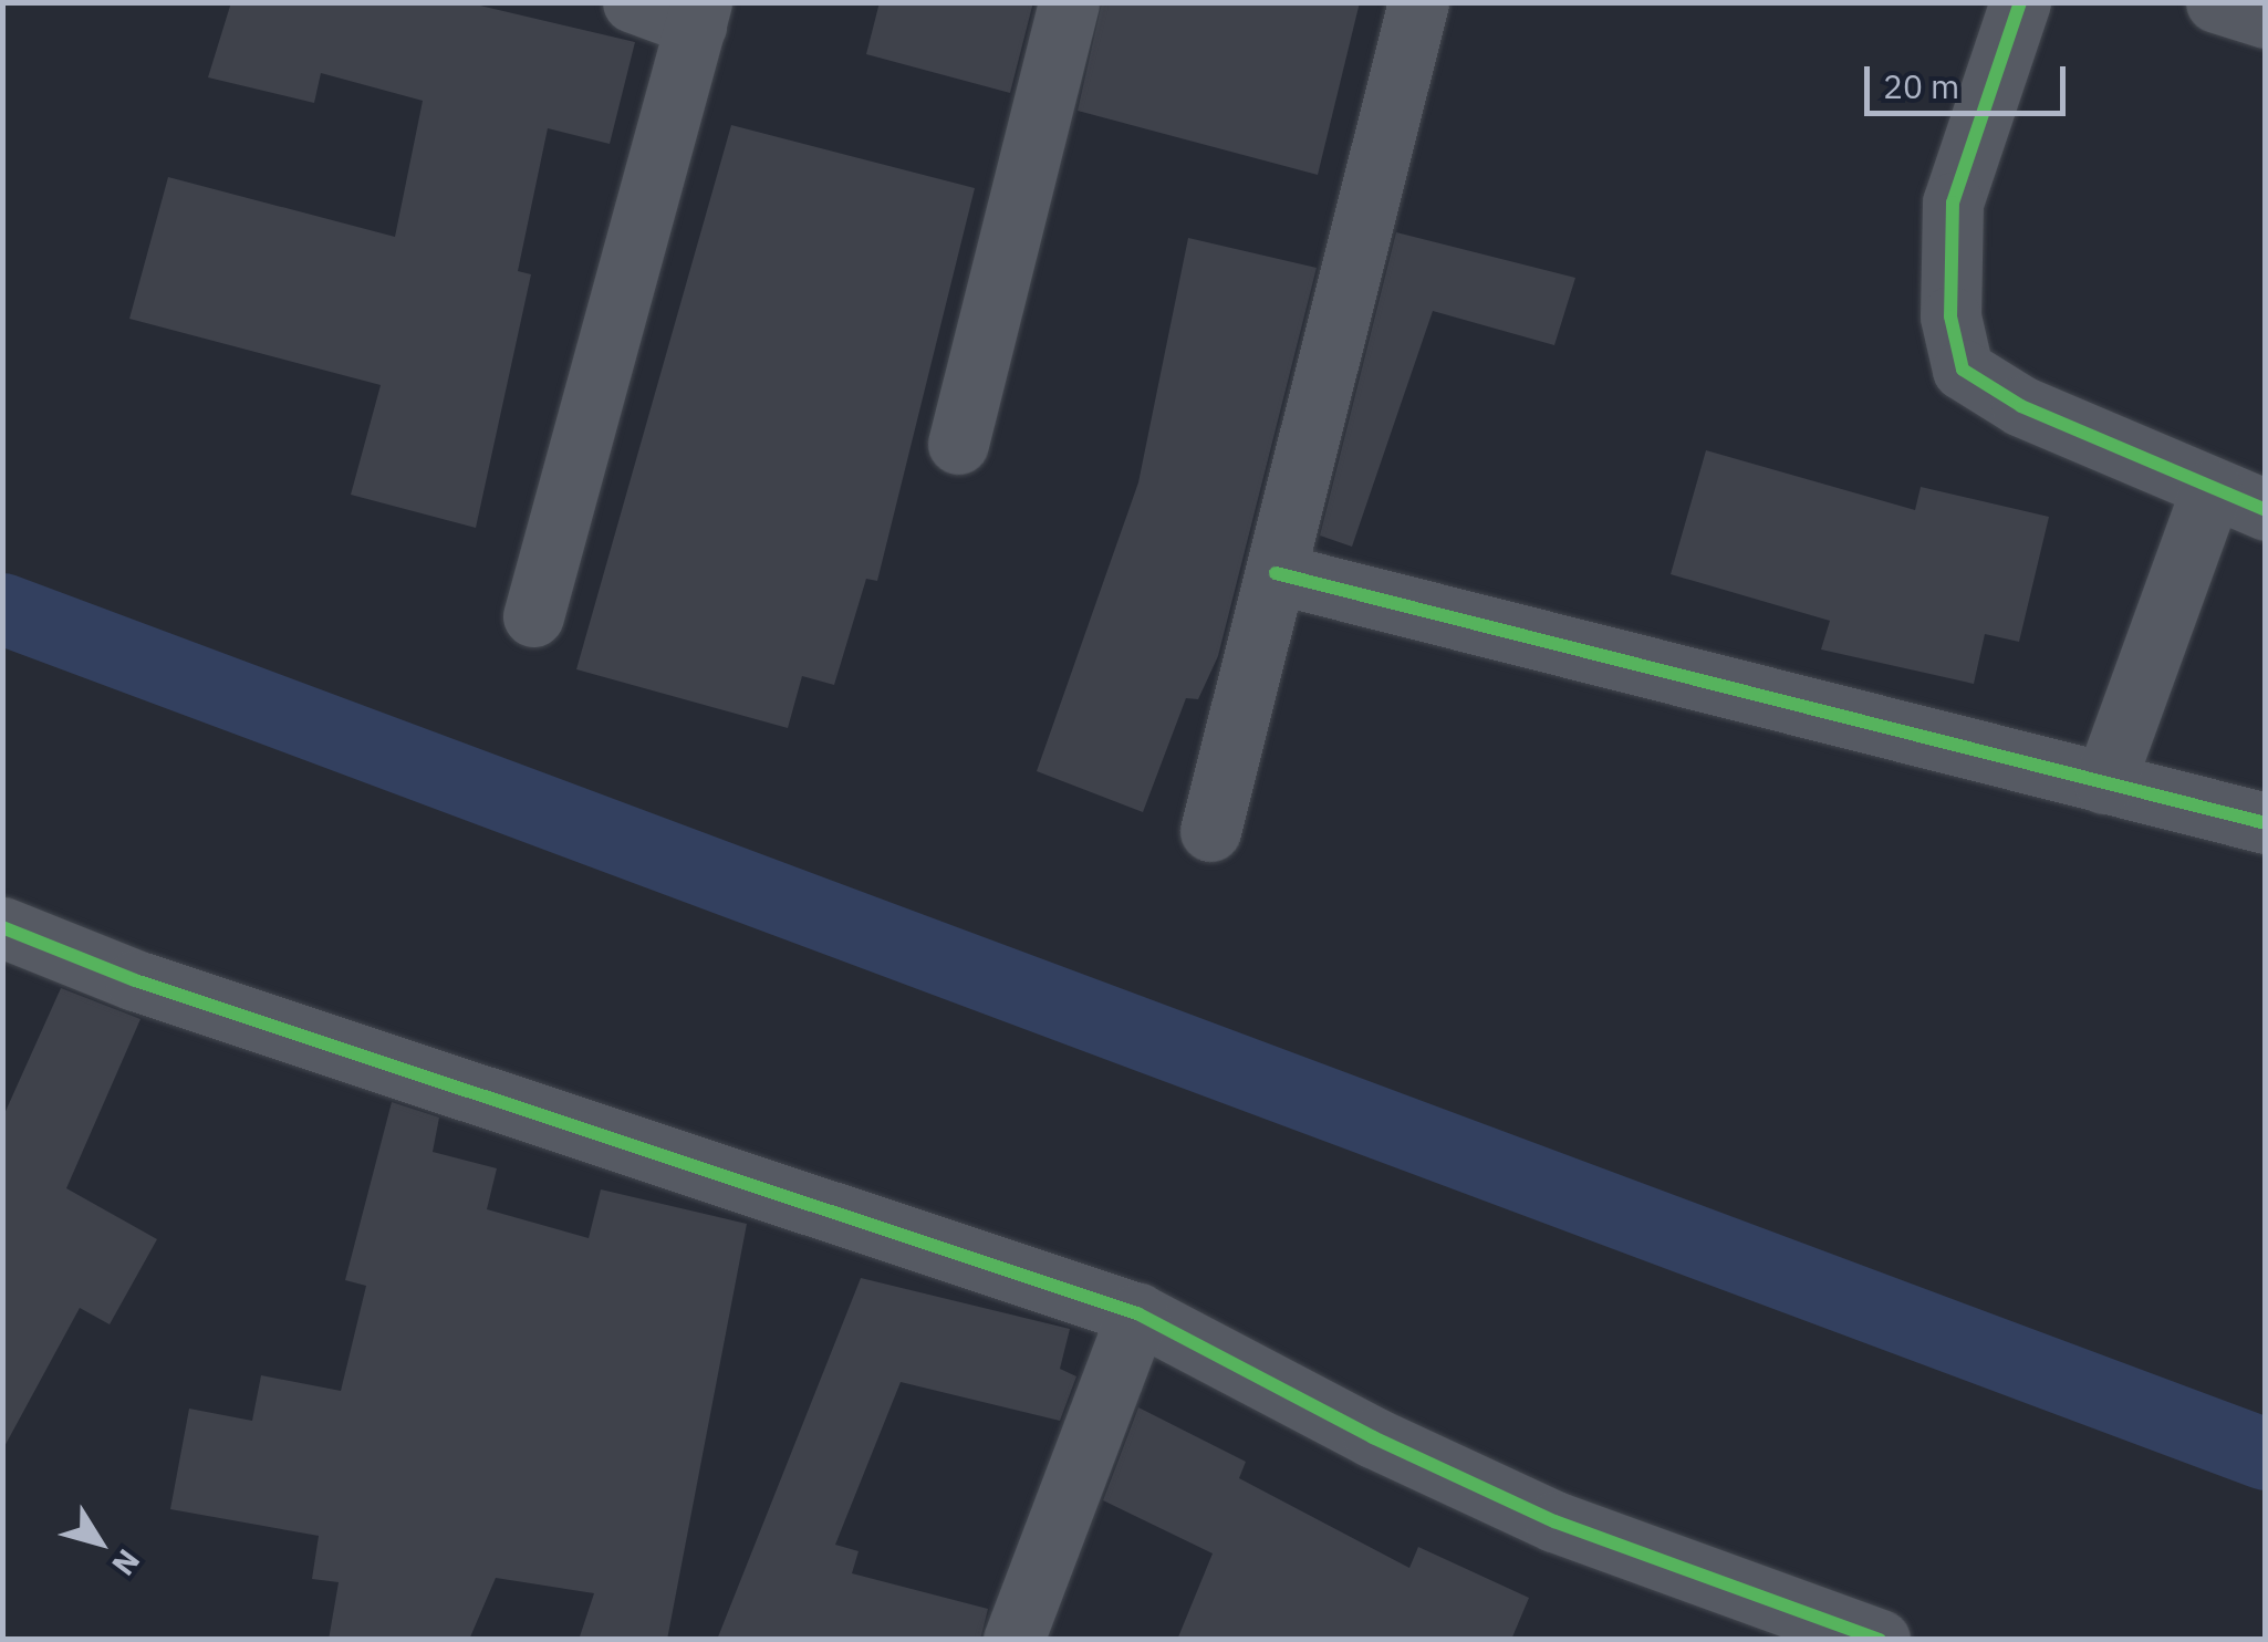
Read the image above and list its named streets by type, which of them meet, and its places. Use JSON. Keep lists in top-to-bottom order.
{
  "scale_bar": "20 m",
  "north": "bottom right"
}
